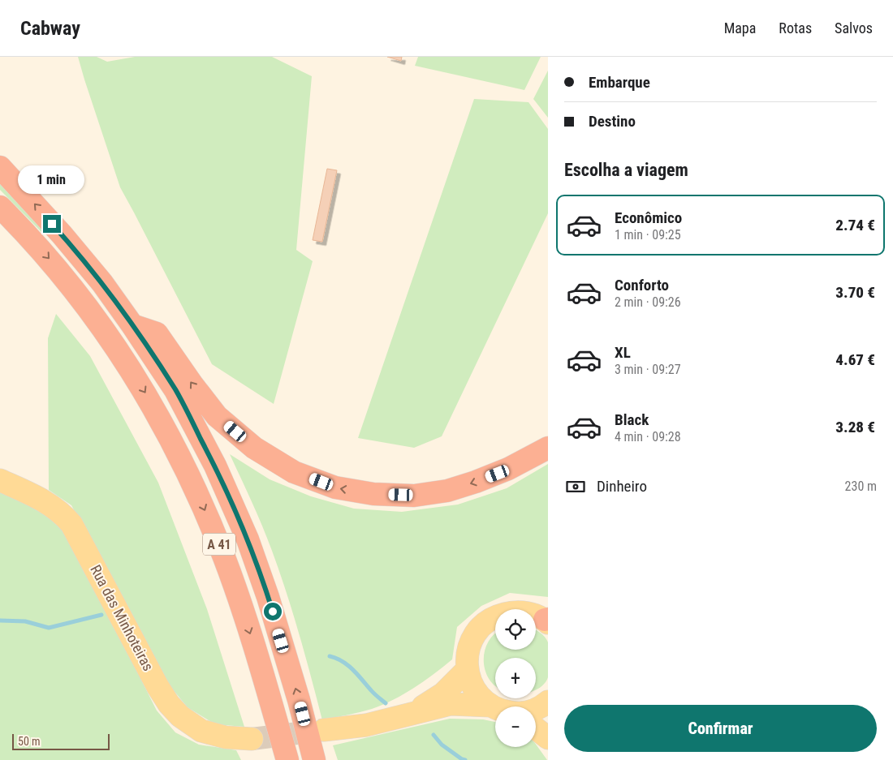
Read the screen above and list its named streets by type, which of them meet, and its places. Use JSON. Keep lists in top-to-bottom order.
{
  "streets": {
    "highway": ["A 41"],
    "main road": ["Rua das Minhoteiras"]
  },
  "scale_bar": "50 m",
  "page": {
    "header": "Cabway",
    "nav": ["Mapa", "Rotas", "Salvos"],
    "banner": ["Embarque", "Destino"],
    "heading": "Escolha a viagem",
    "bubble": "1 min",
    "list": [
      {
        "name": "Econômico",
        "note": "1 min · 09:25",
        "value": "2.74 €"
      },
      {
        "name": "Conforto",
        "note": "2 min · 09:26",
        "value": "3.70 €"
      },
      {
        "name": "XL",
        "note": "3 min · 09:27",
        "value": "4.67 €"
      },
      {
        "name": "Black",
        "note": "4 min · 09:28",
        "value": "3.28 €"
      }
    ],
    "pay": ["Dinheiro", "230 m"],
    "map_buttons": ["+", "−"],
    "buttons": "Confirmar",
    "scale": "50 m"
  }
}
